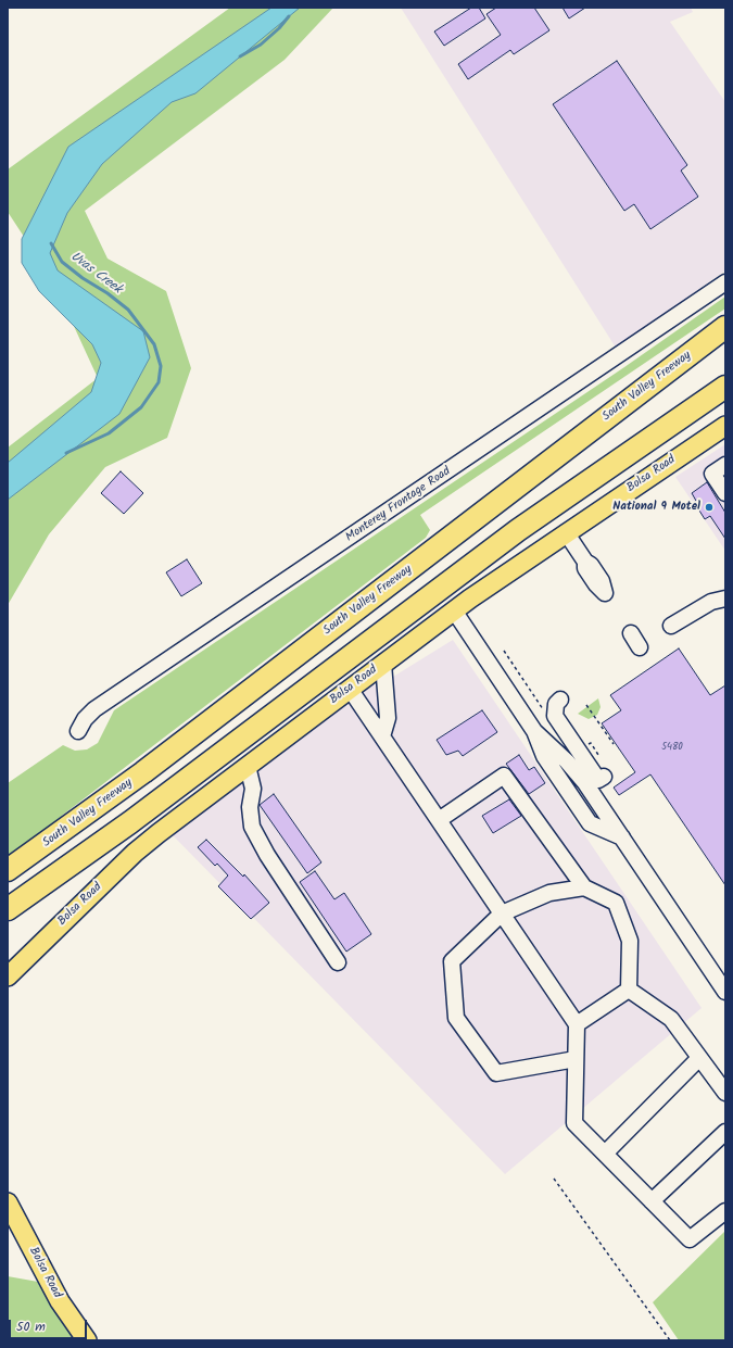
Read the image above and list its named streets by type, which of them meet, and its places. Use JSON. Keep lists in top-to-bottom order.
{
  "streets": {
    "highway": ["South Valley Freeway"],
    "main road": ["Bolsa Road"],
    "street": ["Monterey Frontage Road"]
  },
  "water": ["Uvas Creek"],
  "places": ["National 9 Motel"],
  "house_numbers": ["5480"],
  "scale_bar": "50 m"
}
